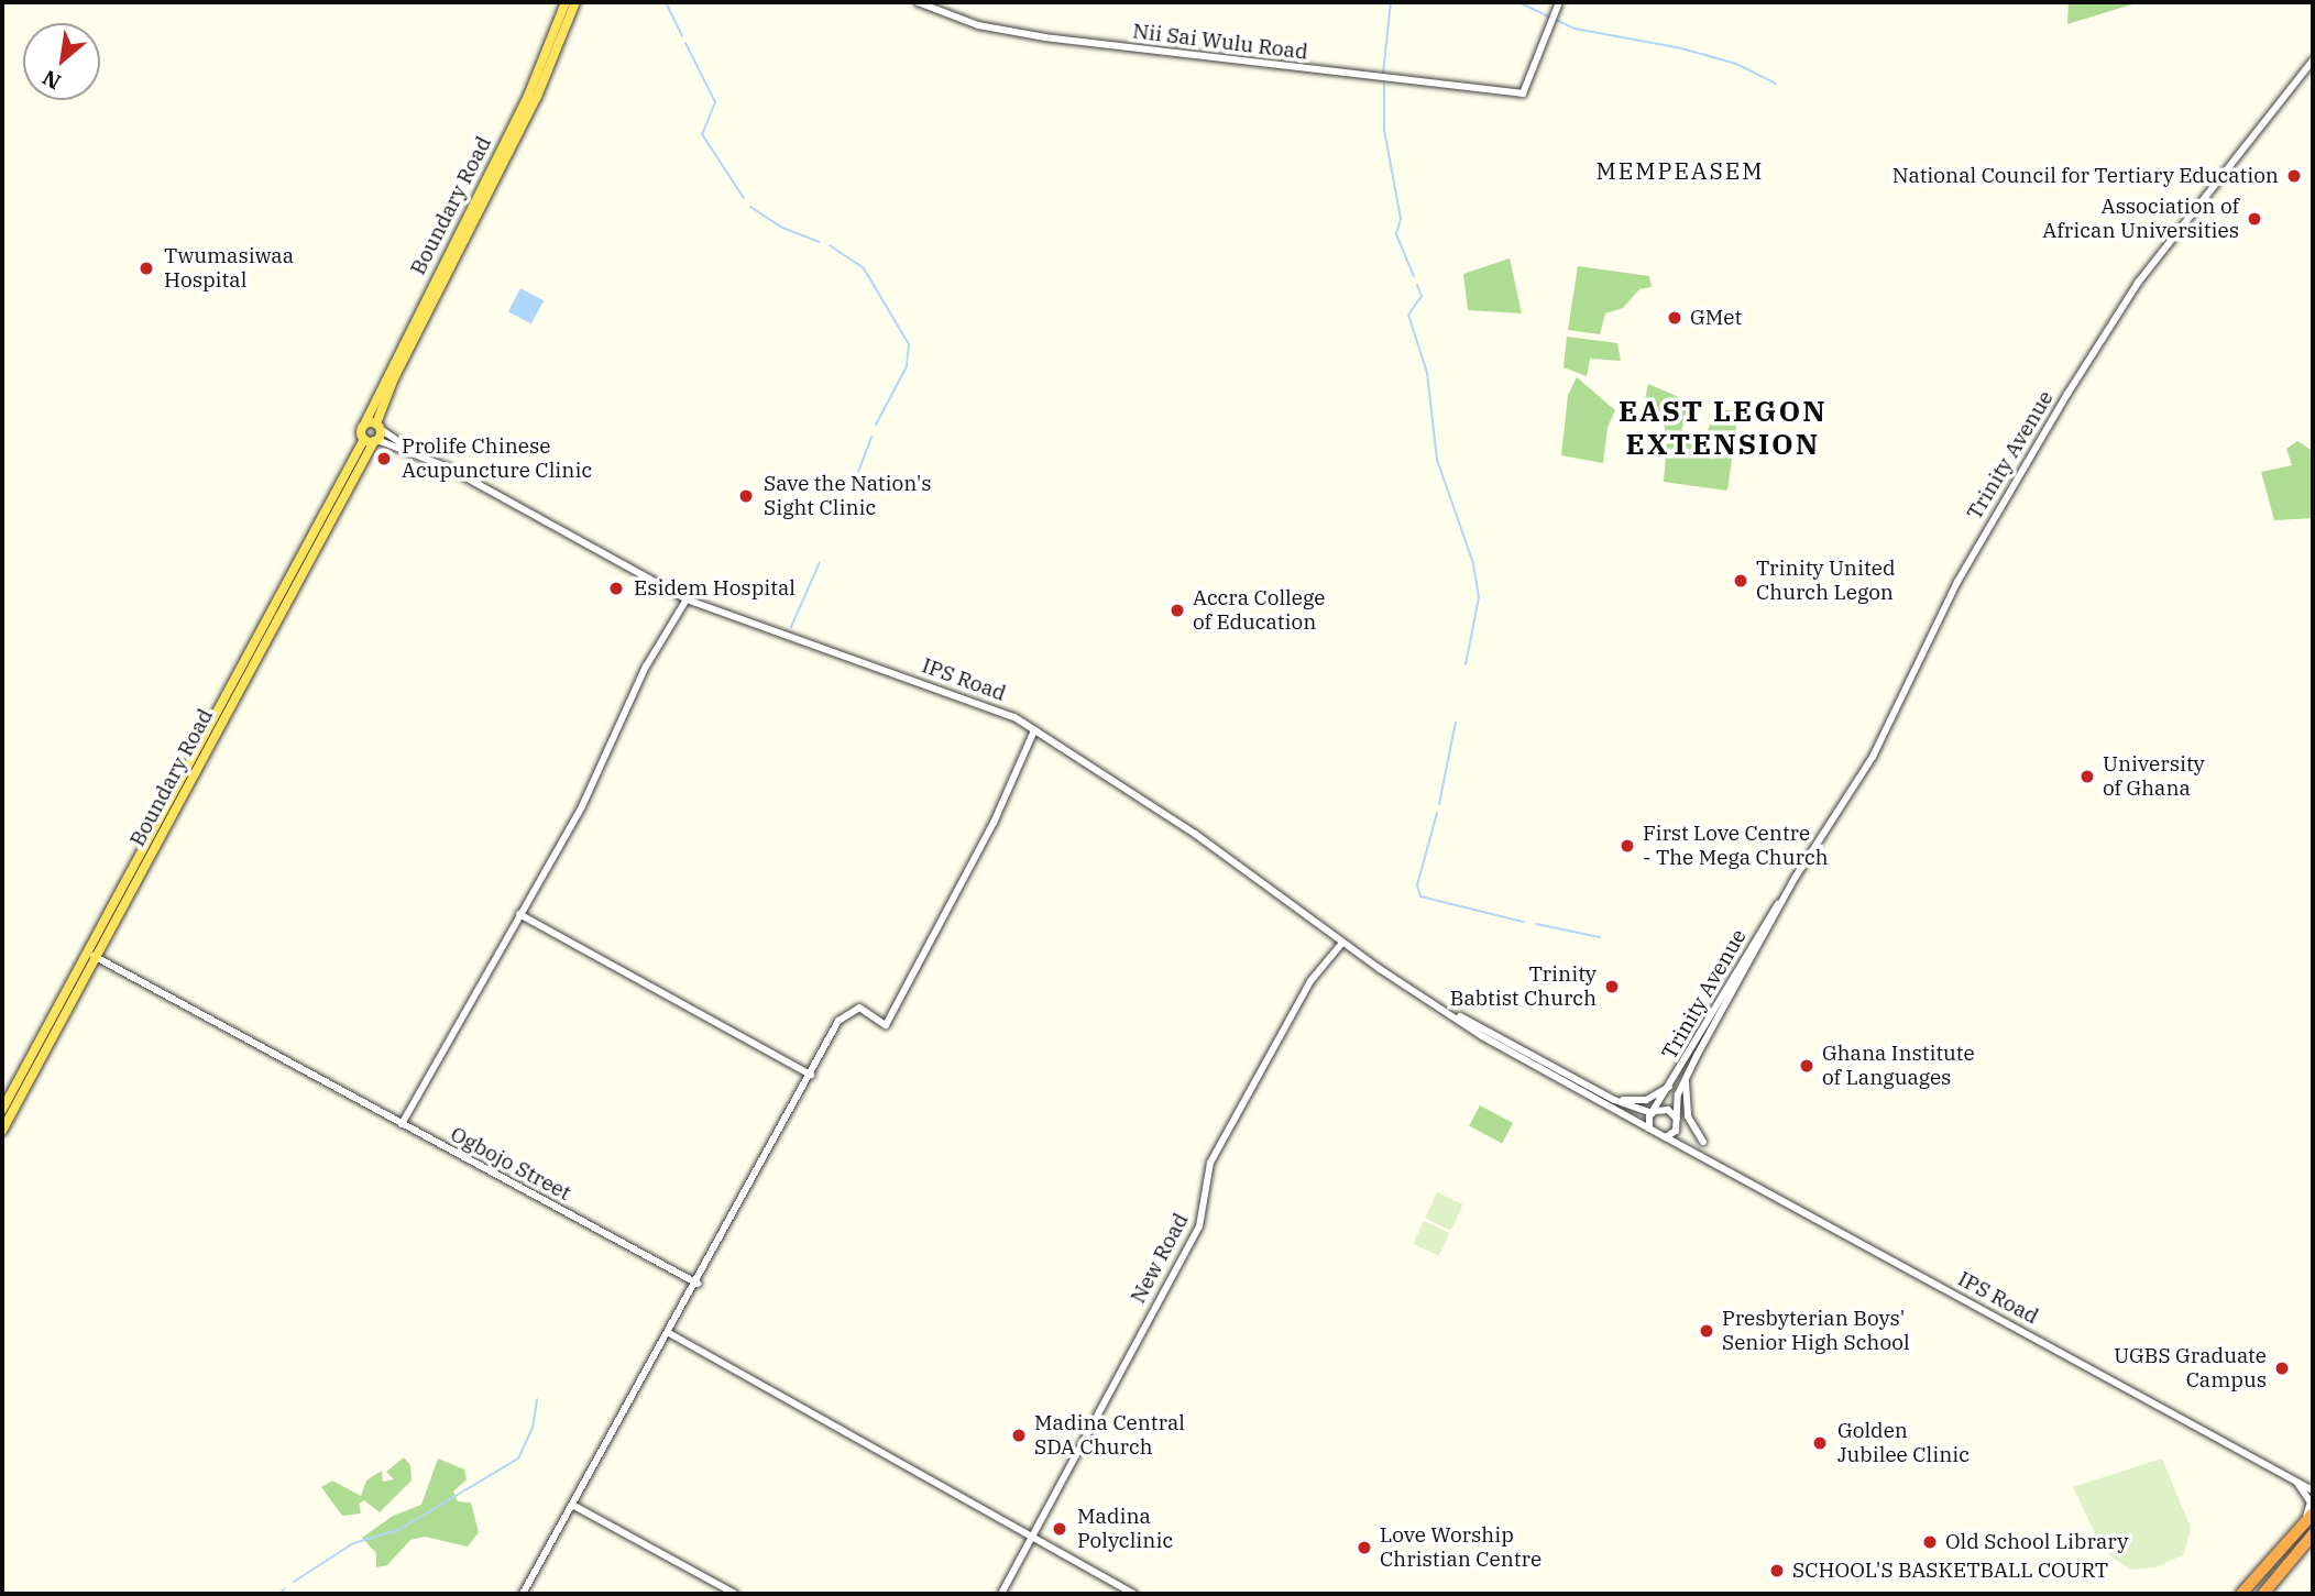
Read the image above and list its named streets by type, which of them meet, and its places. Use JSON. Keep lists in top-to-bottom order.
{
  "streets": {
    "main road": ["Boundary Road"],
    "street": [
      "Nii Sai Wulu Road",
      "Trinity Avenue",
      "IPS Road",
      "Ogbojo Street",
      "New Road"
    ]
  },
  "crossings": [
    ["Boundary Road", "IPS Road"],
    ["Boundary Road", "Ogbojo Street"],
    ["Trinity Avenue", "IPS Road"],
    ["IPS Road", "New Road"]
  ],
  "districts": ["MEMPEASEM", "EAST LEGON EXTENSION"],
  "places": [
    "National Council for Tertiary Education",
    "Association of African Universities",
    "Twumasiwaa Hospital",
    "GMet",
    "Prolife Chinese Acupuncture Clinic",
    "Save the Nation's Sight Clinic",
    "Trinity United Church Legon",
    "Esidem Hospital",
    "Accra College of Education",
    "University of Ghana",
    "First Love Centre - The Mega Church",
    "Trinity Babtist Church",
    "Ghana Institute of Languages",
    "Presbyterian Boys' Senior High School",
    "UGBS Graduate Campus",
    "Madina Central SDA Church",
    "Golden Jubilee Clinic",
    "Madina Polyclinic",
    "Old School Library",
    "Love Worship Christian Centre",
    "SCHOOL'S BASKETBALL COURT"
  ],
  "north": "bottom left"
}
